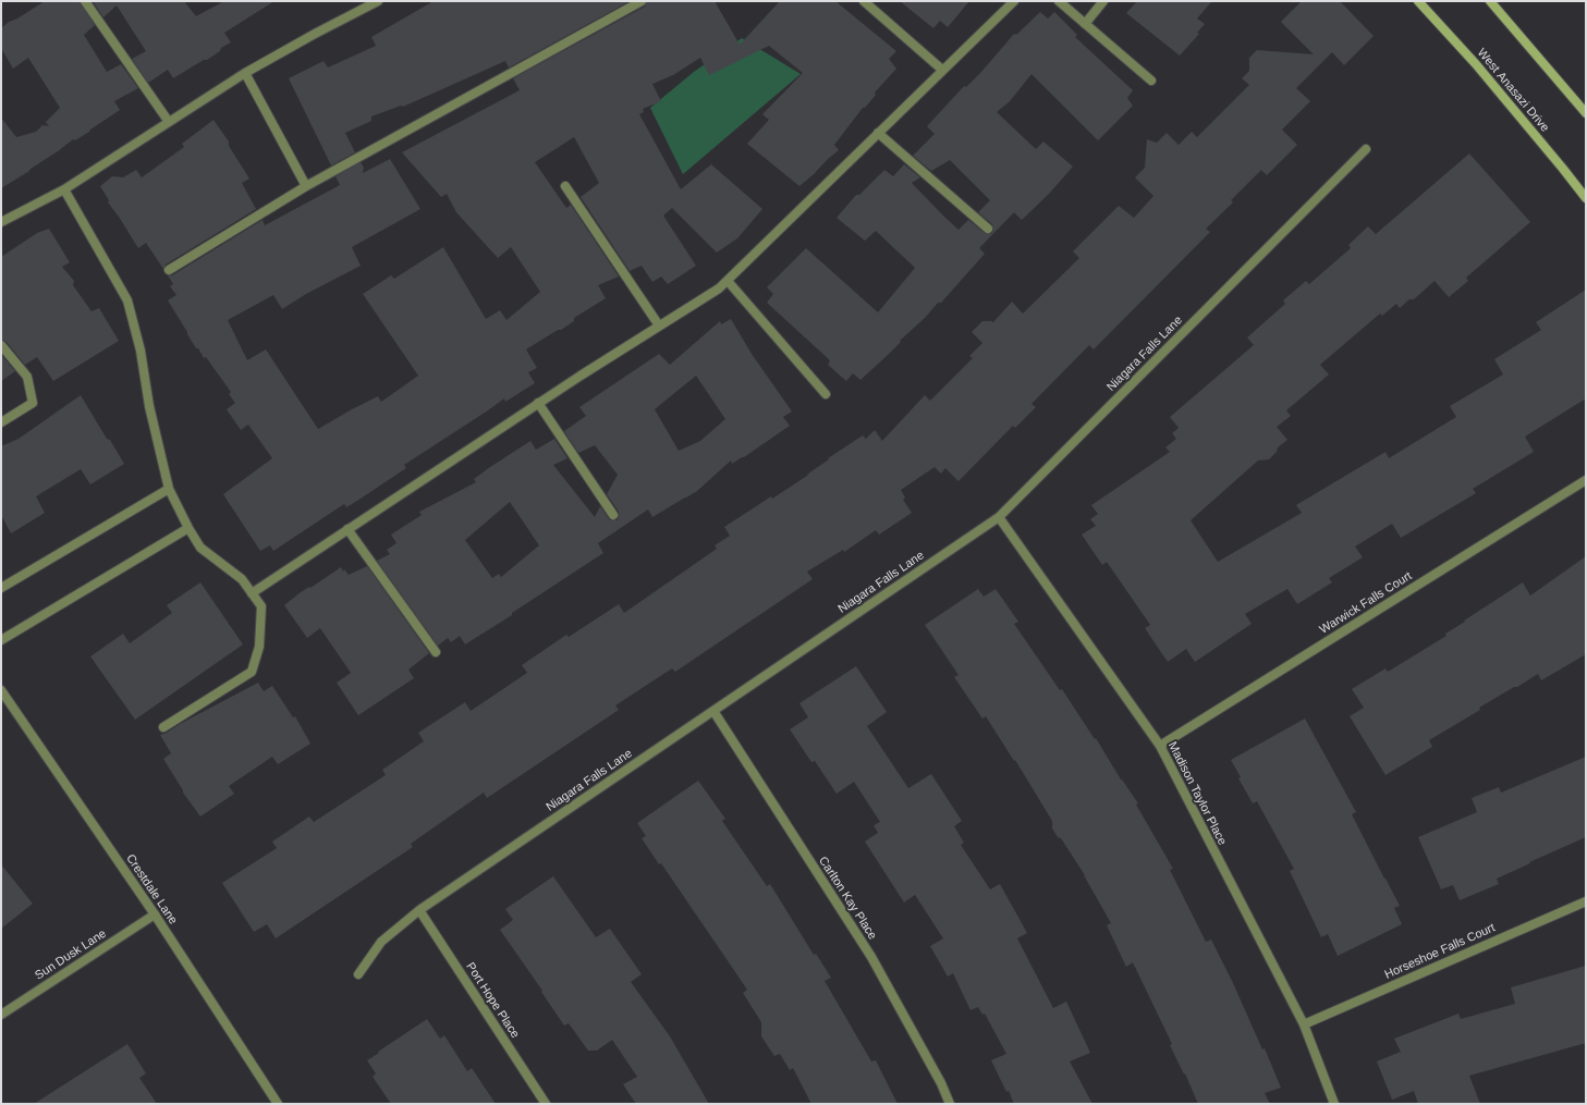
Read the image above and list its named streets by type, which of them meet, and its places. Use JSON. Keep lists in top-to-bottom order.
{
  "streets": {
    "main road": ["West Anasazi Drive"],
    "street": [
      "Niagara Falls Lane",
      "Warwick Falls Court",
      "Madison Taylor Place",
      "Crestdale Lane",
      "Carlton Kay Place",
      "Horseshoe Falls Court",
      "Sun Dusk Lane",
      "Port Hope Place"
    ]
  },
  "crossings": [
    ["Niagara Falls Lane", "Madison Taylor Place"],
    ["Niagara Falls Lane", "Carlton Kay Place"],
    ["Niagara Falls Lane", "Port Hope Place"],
    ["Warwick Falls Court", "Madison Taylor Place"],
    ["Madison Taylor Place", "Horseshoe Falls Court"],
    ["Crestdale Lane", "Sun Dusk Lane"]
  ]
}
